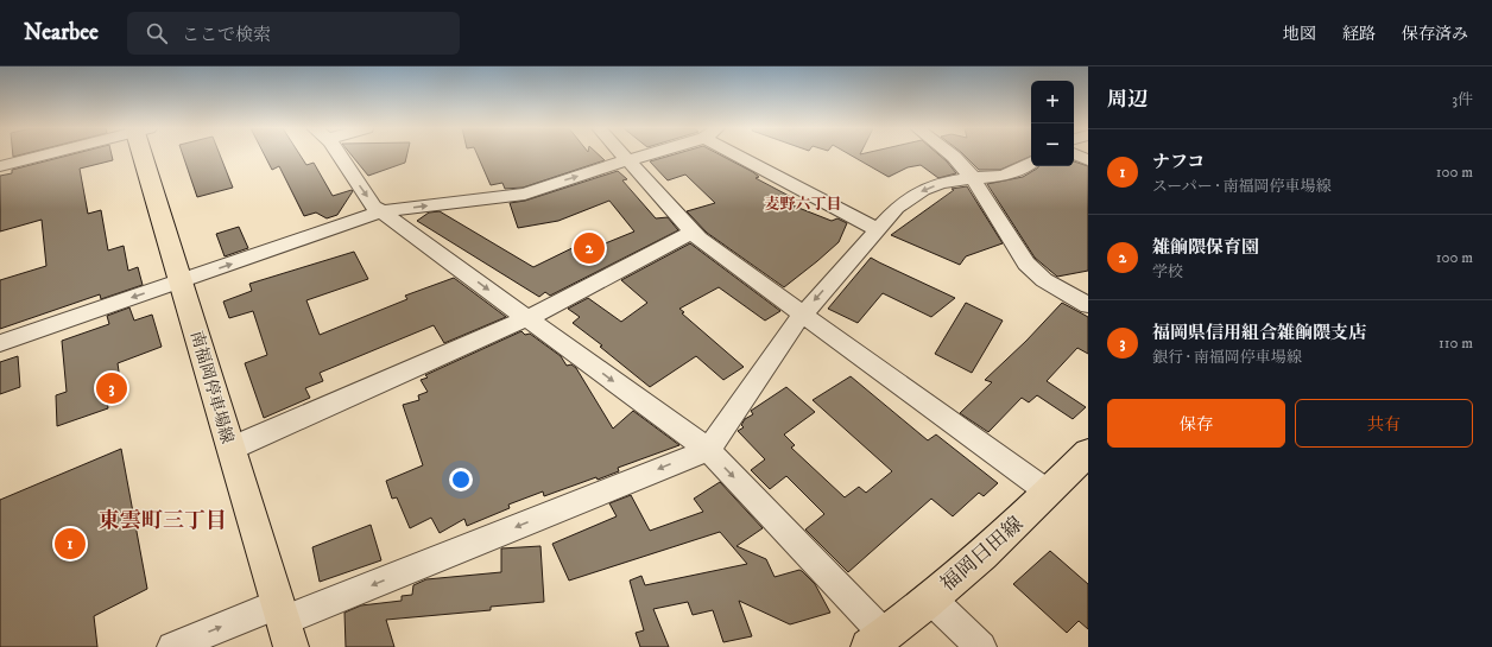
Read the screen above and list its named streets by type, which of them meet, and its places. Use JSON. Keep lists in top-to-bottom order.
{
  "streets": {
    "main road": ["南福岡停車場線", "福岡日田線"]
  },
  "districts": ["麦野六丁目", "東雲町三丁目"],
  "page": {
    "header": "Nearbee",
    "search": "ここで検索",
    "nav": ["地図", "経路", "保存済み"],
    "heading": ["周辺", "3件"],
    "map_buttons": ["+", "−"],
    "list": [
      {
        "mark": "1",
        "name": "ナフコ",
        "note": "スーパー · 南福岡停車場線",
        "value": "100 m"
      },
      {
        "mark": "2",
        "name": "雑餉隈保育園",
        "note": "学校",
        "value": "100 m"
      },
      {
        "mark": "3",
        "name": "福岡県信用組合雑餉隈支店",
        "note": "銀行 · 南福岡停車場線",
        "value": "110 m"
      }
    ],
    "pins": ["2", "3", "1"],
    "buttons": ["保存", "共有"]
  }
}
